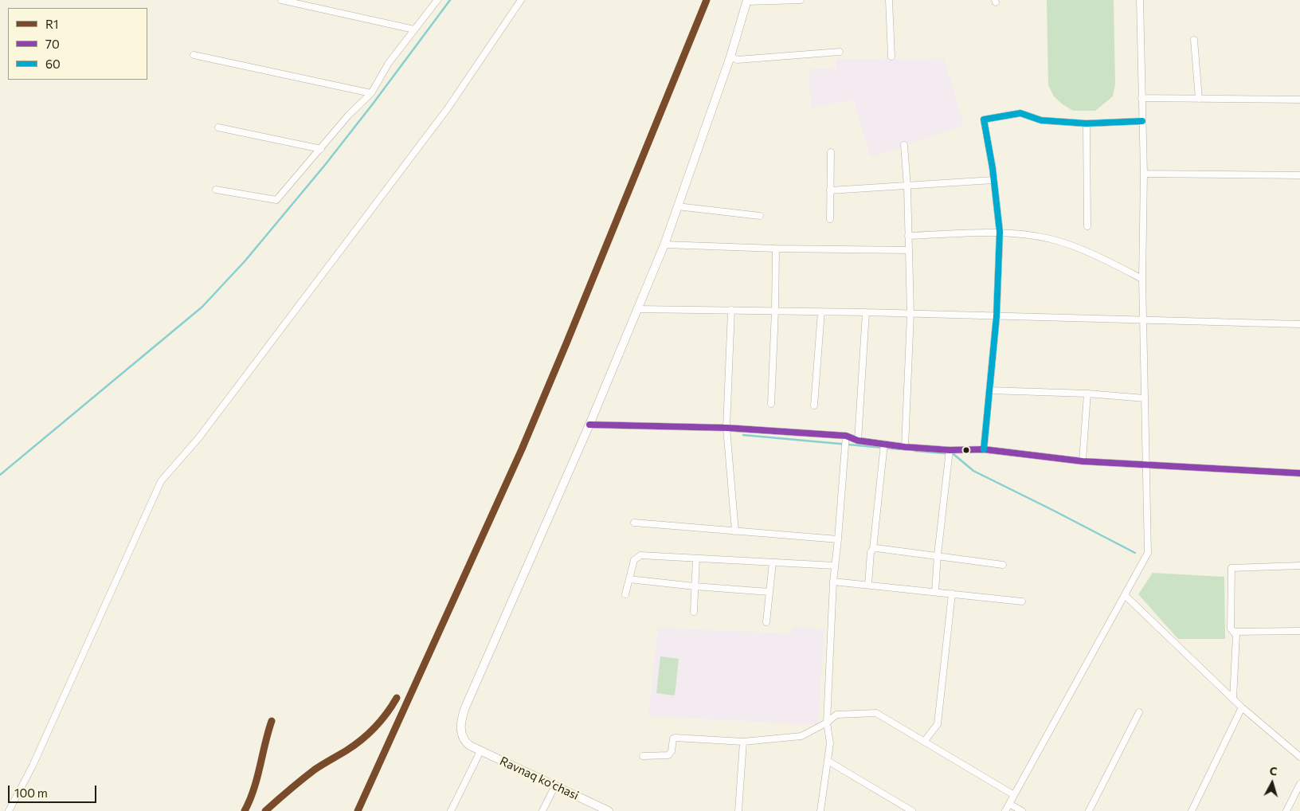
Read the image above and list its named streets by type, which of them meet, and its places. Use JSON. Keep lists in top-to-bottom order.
{
  "streets": {
    "street": ["Ravnaq ko‘chasi"]
  },
  "lines": ["transit line R1", "transit line 60", "transit line 70"],
  "legend": ["R1", "70", "60"],
  "scale_bar": "100 m",
  "north": "top"
}
